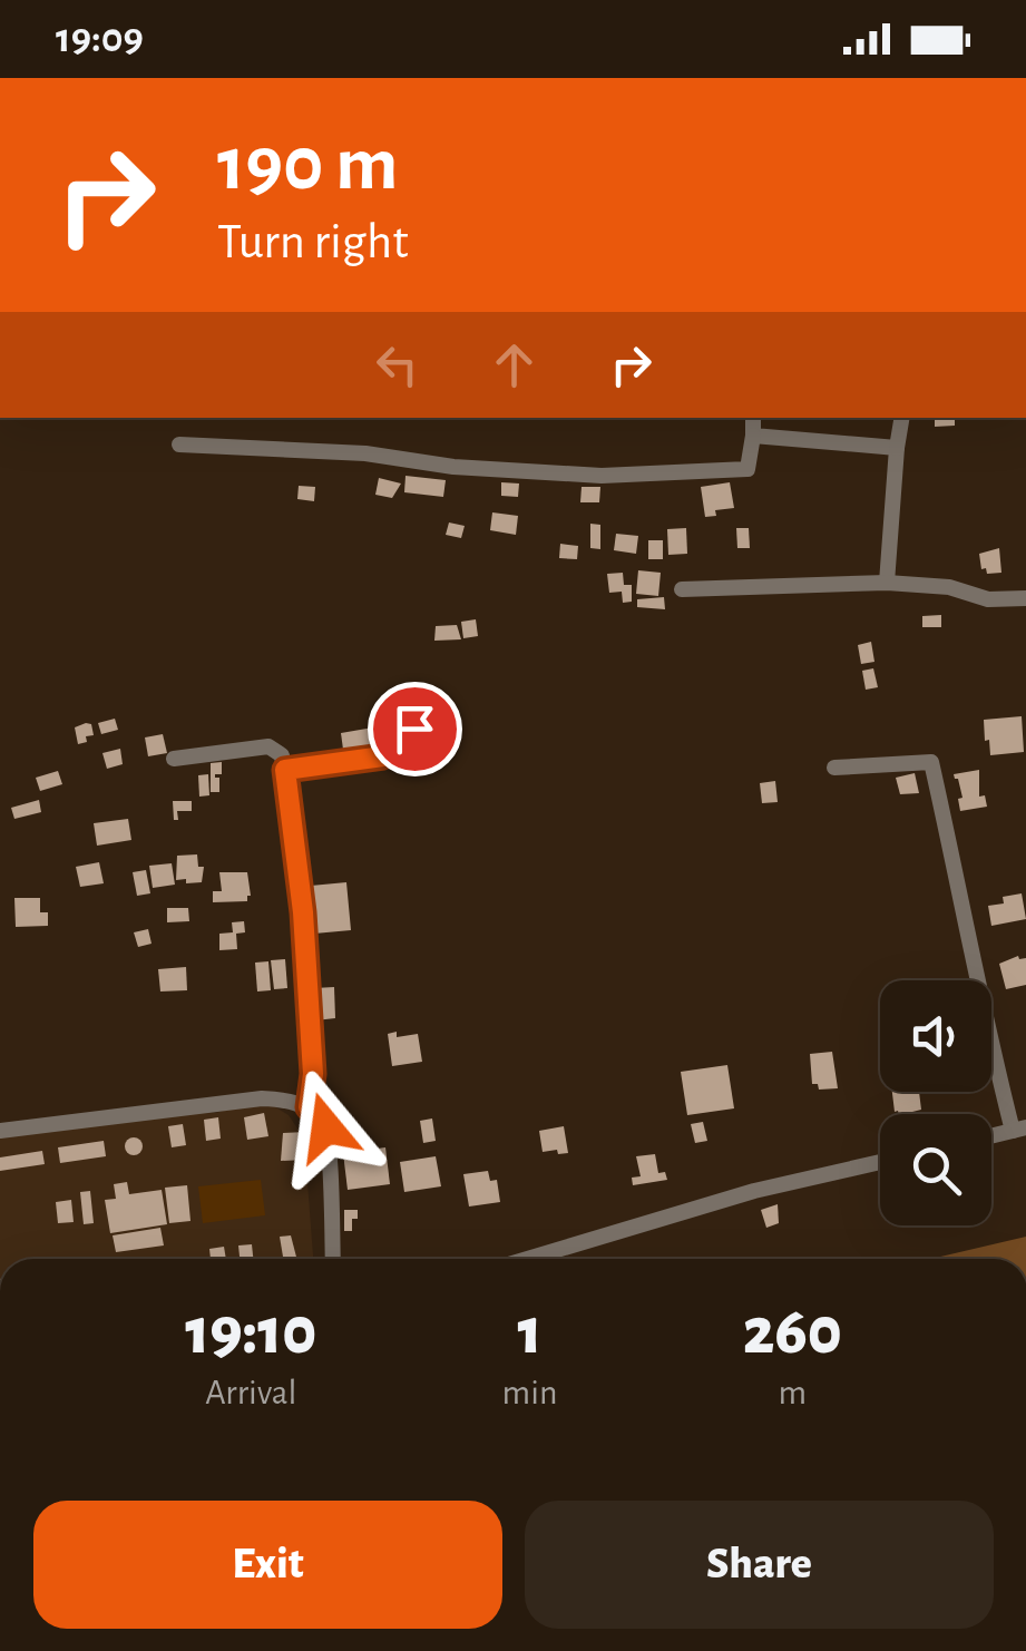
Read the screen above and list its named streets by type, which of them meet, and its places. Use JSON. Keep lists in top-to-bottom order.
{
  "page": {
    "status": "19:09",
    "turn": ["190 m", "Turn right"],
    "eta": [
      "19:10",
      "Arrival",
      "1",
      "min",
      "260",
      "m"
    ],
    "buttons": ["Exit", "Share"]
  }
}
